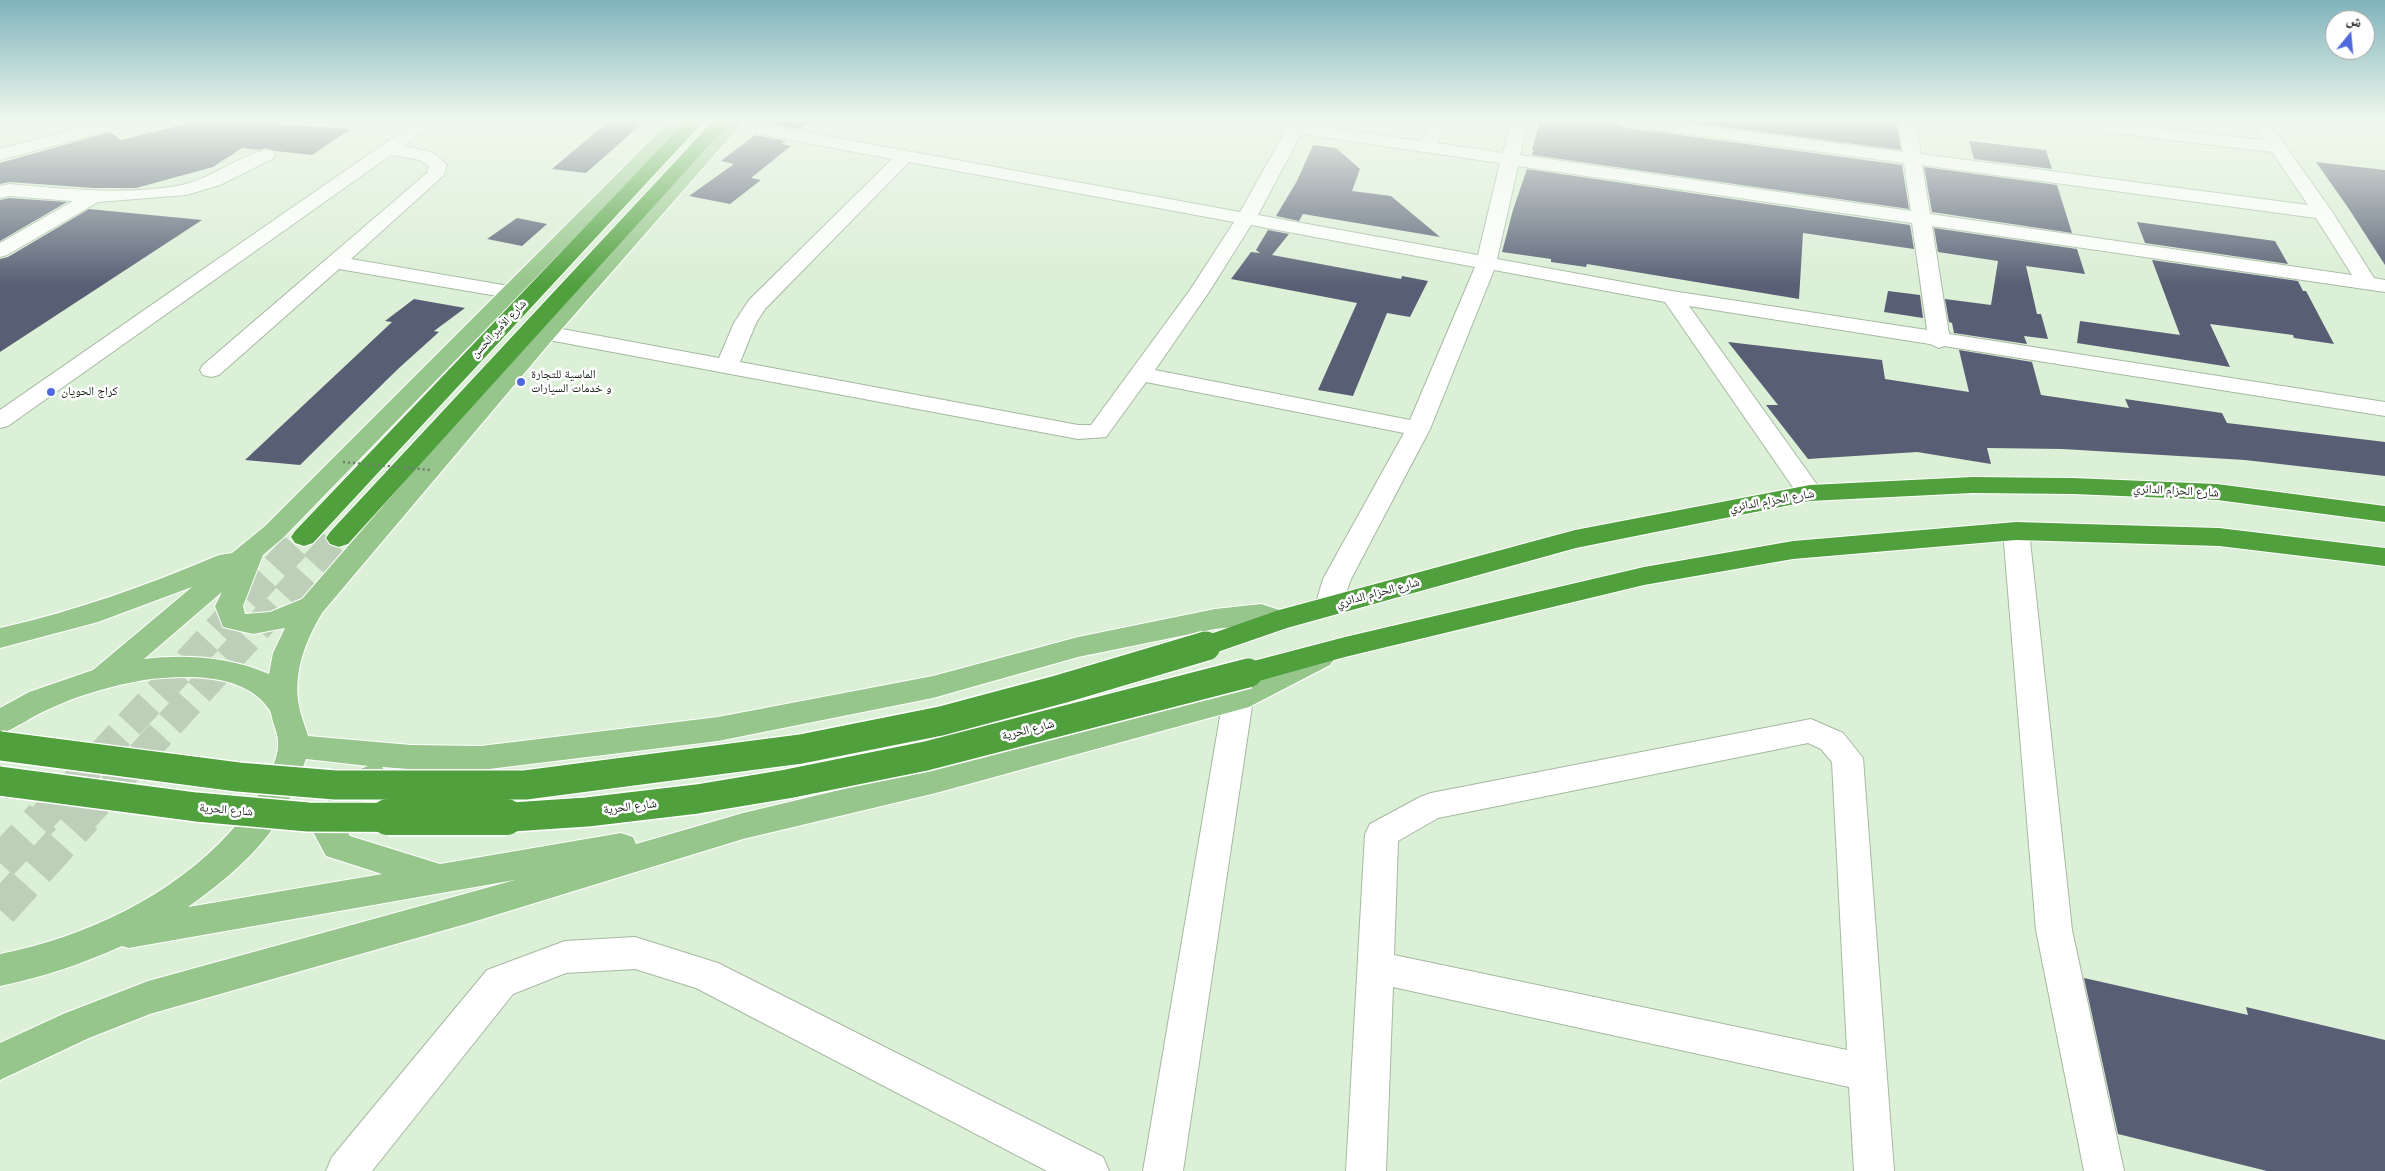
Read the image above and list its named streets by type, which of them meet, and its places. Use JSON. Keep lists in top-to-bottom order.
{
  "streets": {
    "highway": ["شارع الأمير الحسن", "شارع الحزام الدائري", "شارع الحرية"]
  },
  "places": ["الماسية للتجارة و خدمات السيارات", "كراج الحويان"],
  "north": "top"
}
